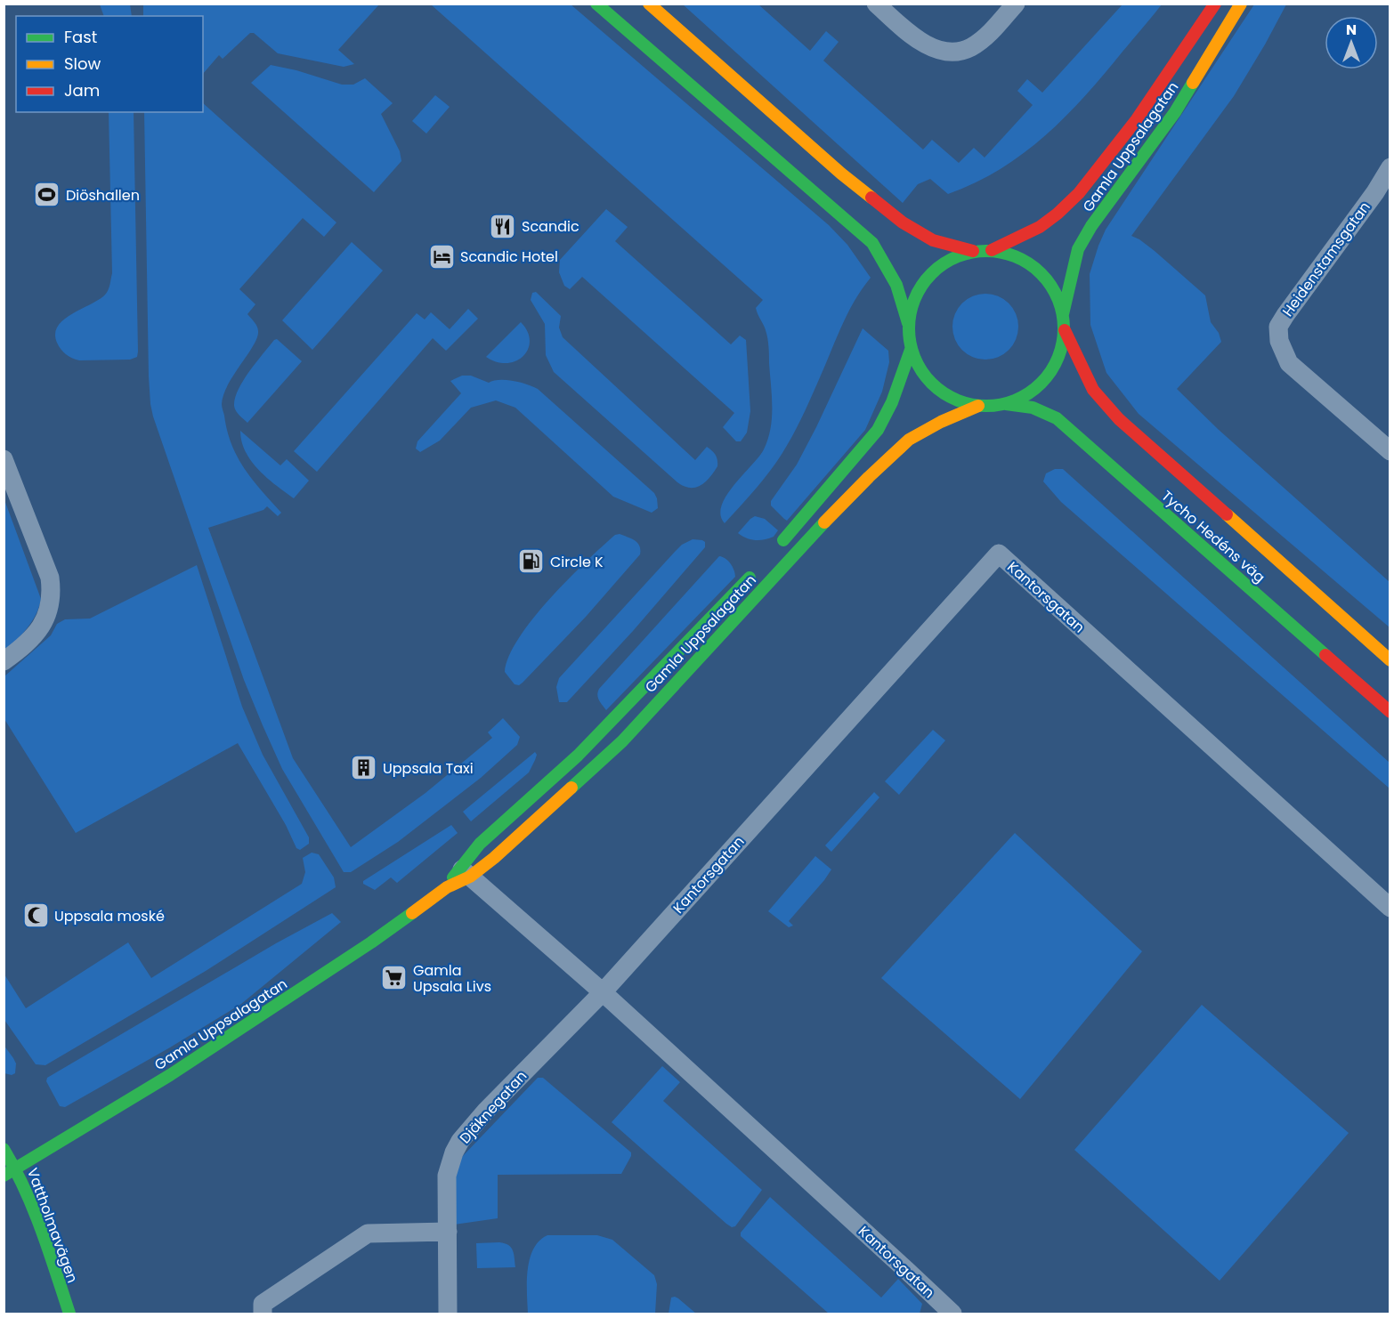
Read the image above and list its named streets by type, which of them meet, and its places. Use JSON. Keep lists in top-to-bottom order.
{
  "streets": {
    "main road": ["Gamla Uppsalagatan", "Tycho Hedéns väg", "Vattholmavägen"],
    "street": ["Heidenstamsgatan", "Kantorsgatan", "Djäknegatan"]
  },
  "crossings": [
    ["Gamla Uppsalagatan", "Tycho Hedéns väg"],
    ["Gamla Uppsalagatan", "Kantorsgatan"],
    ["Gamla Uppsalagatan", "Vattholmavägen"],
    ["Kantorsgatan", "Djäknegatan"]
  ],
  "places": {
    "sports": ["Diöshallen"],
    "restaurant": ["Scandic"],
    "hotel": ["Scandic Hotel"],
    "fuel station": ["Circle K"],
    "building": ["Uppsala Taxi"],
    "mosque": ["Uppsala moské"],
    "supermarket": ["Gamla Upsala Livs"]
  },
  "legend": ["Fast", "Slow", "Jam"],
  "north": "top"
}
